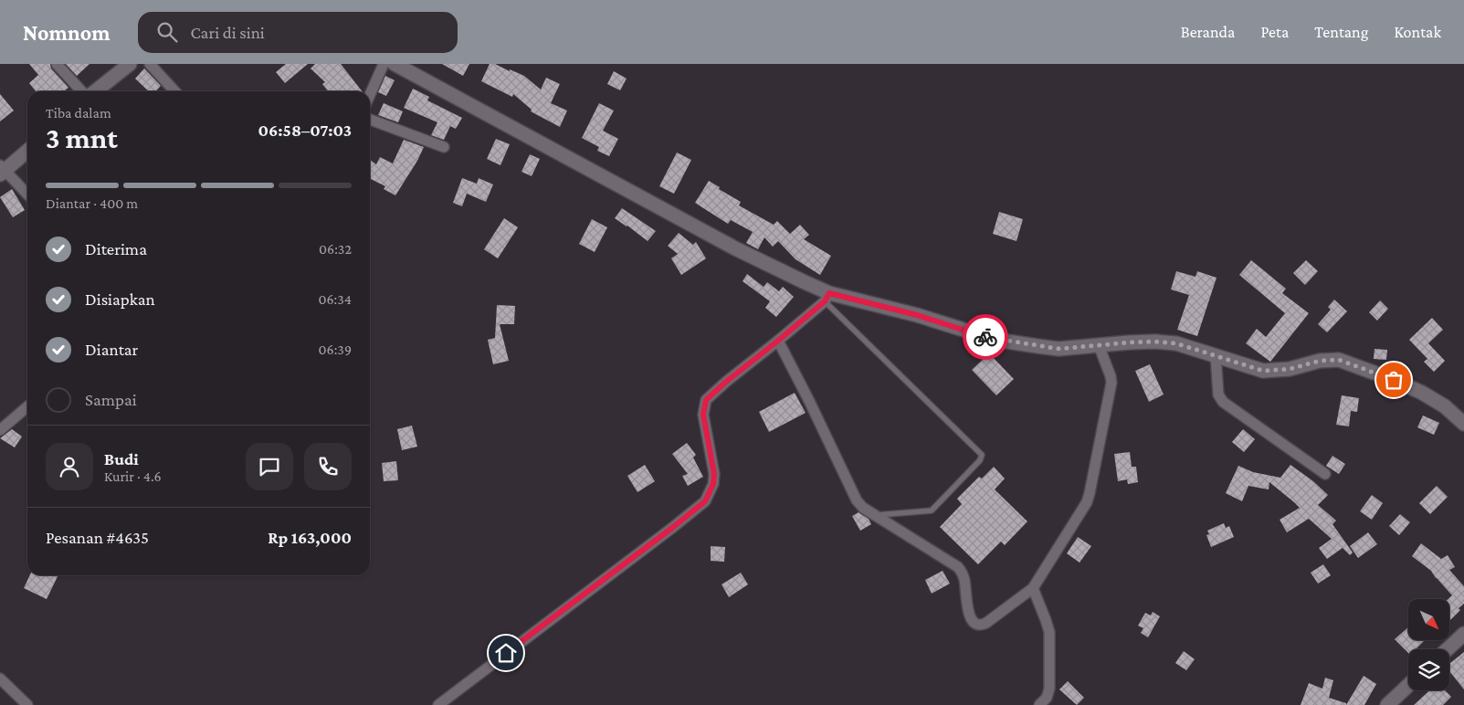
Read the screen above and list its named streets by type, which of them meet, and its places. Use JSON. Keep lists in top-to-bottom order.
{
  "north": "bottom right",
  "page": {
    "header": "Nomnom",
    "search": "Cari di sini",
    "nav": [
      "Beranda",
      "Peta",
      "Tentang",
      "Kontak"
    ],
    "heading": ["3 mnt", "Tiba dalam", "06:58–07:03"],
    "panel": [
      "Budi",
      "Kurir · 4.6",
      "Pesanan #4635",
      "Rp 163,000"
    ],
    "bar": "Diantar · 400 m",
    "list": [
      ["Diterima", "06:32"],
      ["Disiapkan", "06:34"],
      ["Diantar", "06:39"],
      "Sampai"
    ]
  }
}
